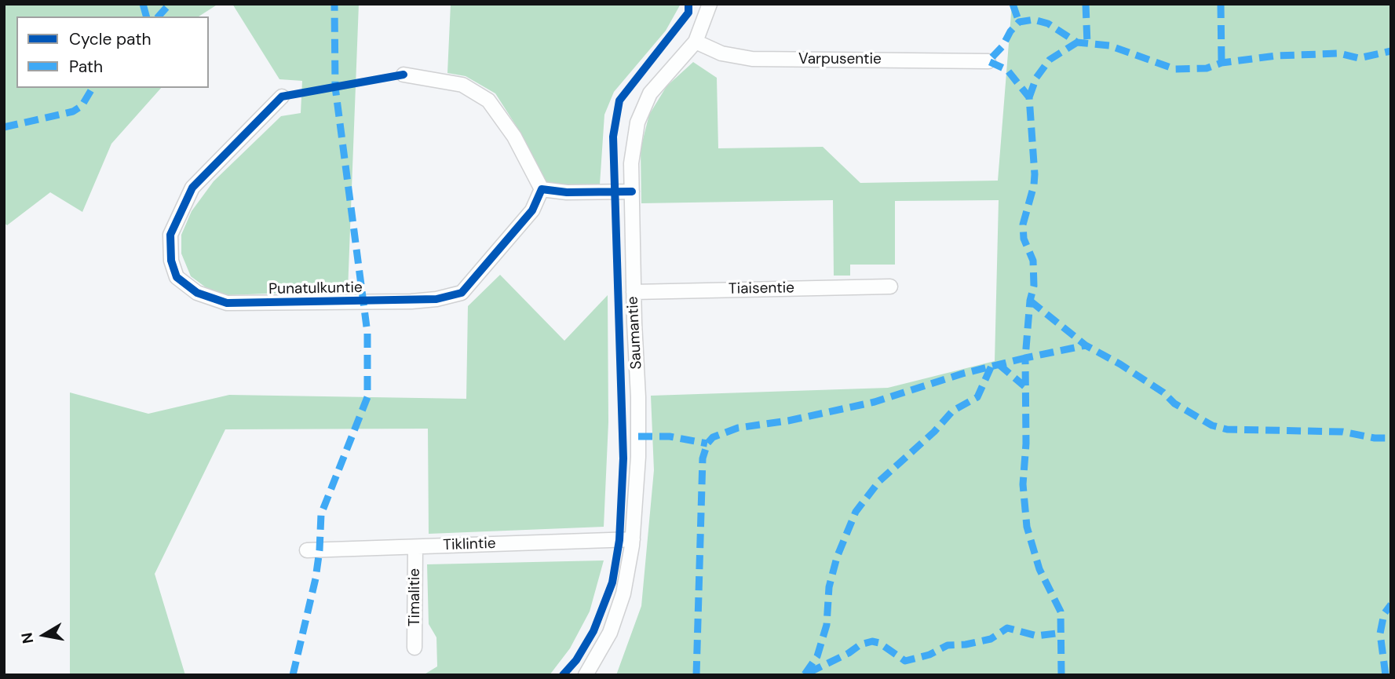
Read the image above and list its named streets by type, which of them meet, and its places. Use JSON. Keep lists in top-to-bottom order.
{
  "streets": {
    "street": [
      "Varpusentie",
      "Punatulkuntie",
      "Tiaisentie",
      "Saumantie",
      "Tiklintie",
      "Timalitie"
    ]
  },
  "crossings": [
    ["Varpusentie", "Saumantie"],
    ["Tiaisentie", "Saumantie"],
    ["Saumantie", "Tiklintie"],
    ["Tiklintie", "Timalitie"]
  ],
  "legend": ["Cycle path", "Path"],
  "north": "left"
}
